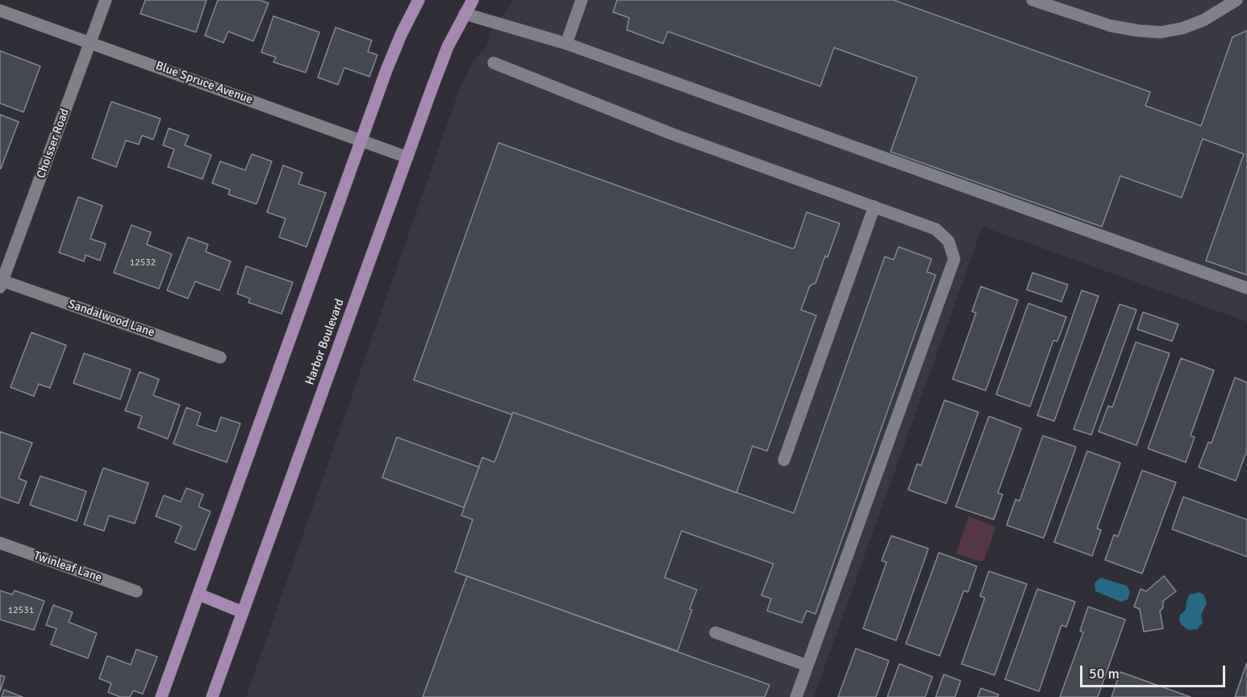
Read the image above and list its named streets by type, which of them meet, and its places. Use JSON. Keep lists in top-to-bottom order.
{
  "streets": {
    "main road": ["Harbor Boulevard"],
    "street": [
      "Blue Spruce Avenue",
      "Choisser Road",
      "Sandalwood Lane",
      "Twinleaf Lane"
    ]
  },
  "crossings": [
    ["Blue Spruce Avenue", "Choisser Road"],
    ["Blue Spruce Avenue", "Harbor Boulevard"],
    ["Choisser Road", "Sandalwood Lane"]
  ],
  "house_numbers": ["12532", "12531"],
  "scale_bar": "50 m"
}
